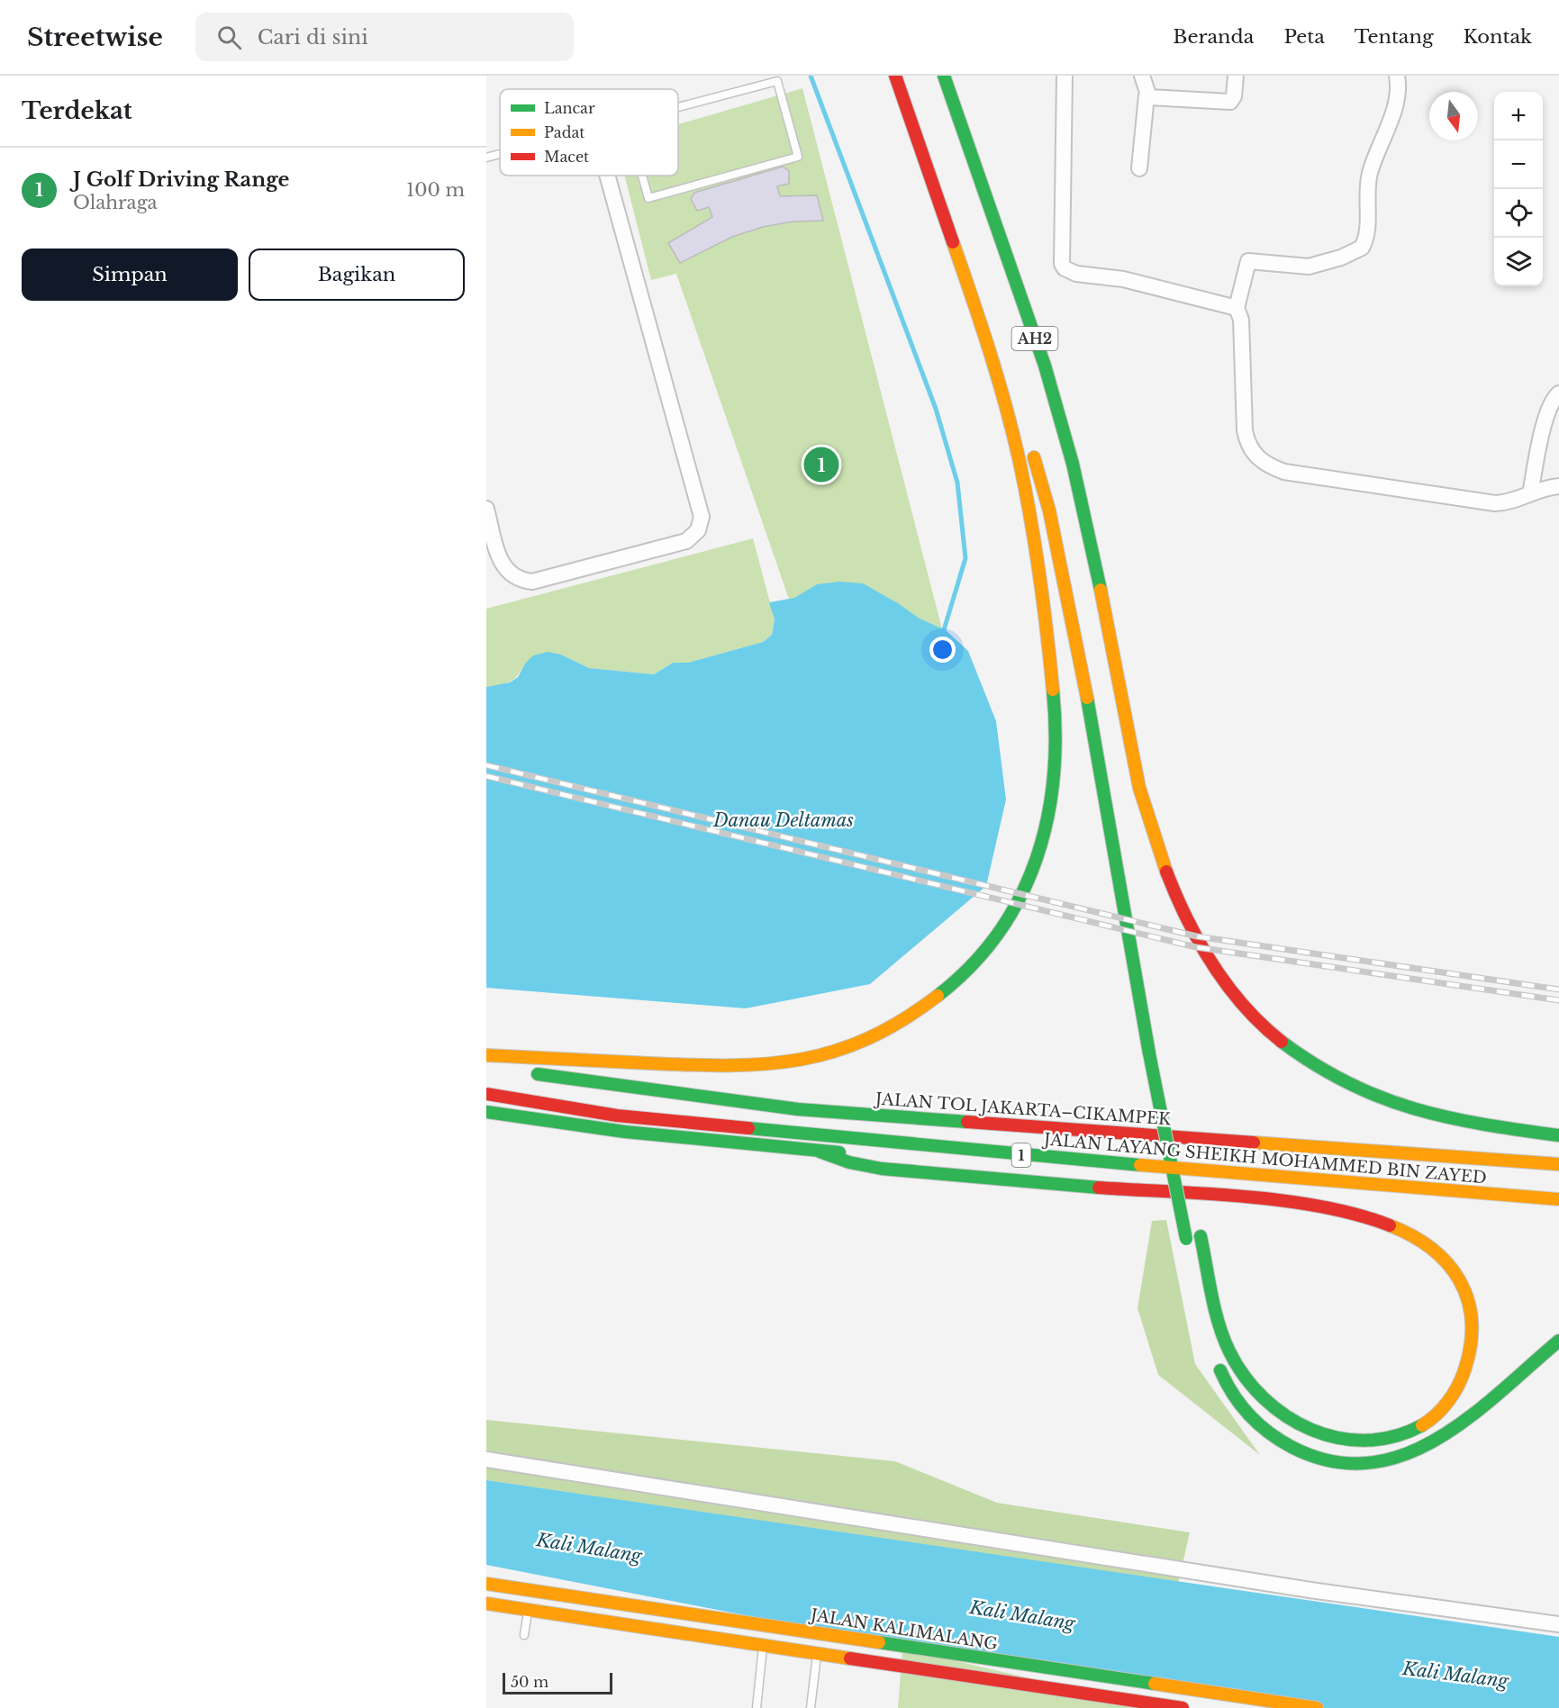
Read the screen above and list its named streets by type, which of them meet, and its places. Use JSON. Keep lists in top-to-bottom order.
{
  "streets": {
    "main road": [
      "AH2",
      "JALAN TOL JAKARTA–CIKAMPEK",
      "1",
      "JALAN LAYANG SHEIKH MOHAMMED BIN ZAYED",
      "JALAN KALIMALANG"
    ]
  },
  "water": ["Danau Deltamas", "Kali Malang"],
  "legend": ["Lancar", "Padat", "Macet"],
  "scale_bar": "50 m",
  "north": "bottom",
  "page": {
    "header": "Streetwise",
    "search": "Cari di sini",
    "nav": [
      "Beranda",
      "Peta",
      "Tentang",
      "Kontak"
    ],
    "heading": "Terdekat",
    "map_buttons": ["+", "−"],
    "list": [
      {
        "mark": "1",
        "name": "J Golf Driving Range",
        "note": "Olahraga",
        "value": "100 m"
      }
    ],
    "buttons": ["Simpan", "Bagikan"],
    "pins": "1",
    "scale": "50 m"
  }
}
